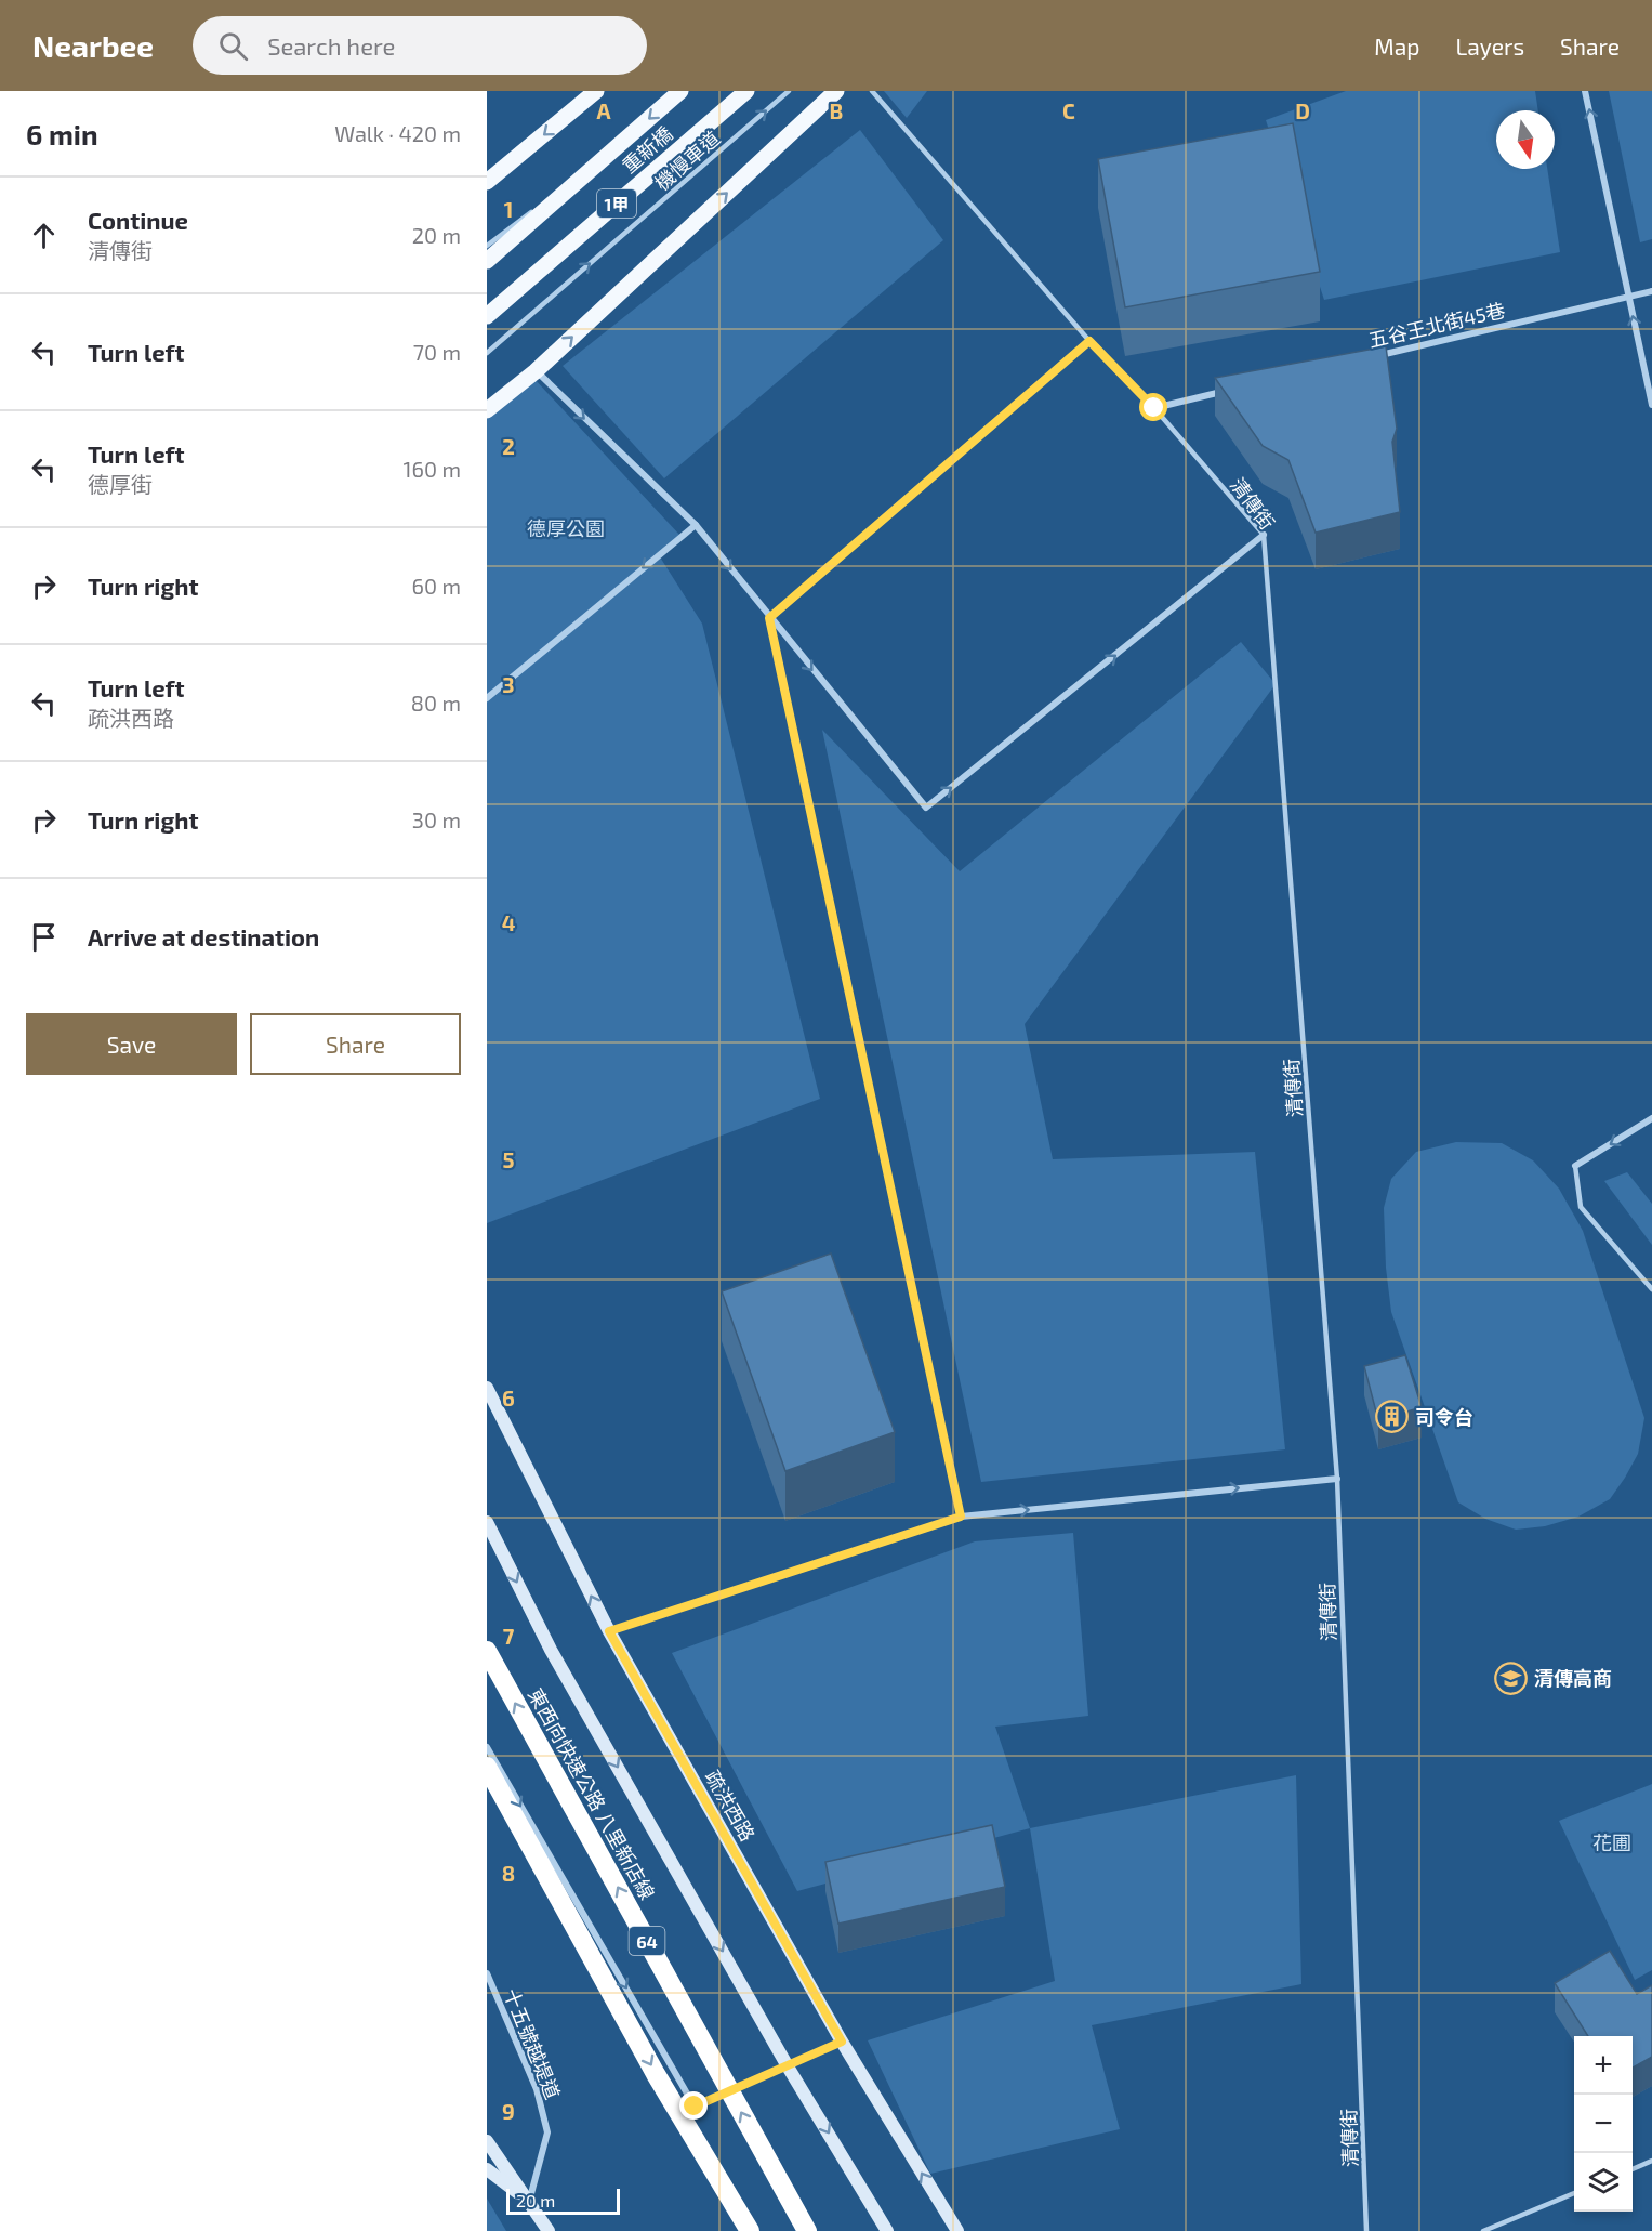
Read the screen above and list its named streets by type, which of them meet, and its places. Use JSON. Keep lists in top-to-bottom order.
{
  "streets": {
    "highway": ["東西向快速公路 八里新店線", "64"],
    "main road": ["重新橋", "1甲"],
    "street": ["五谷王北街45巷", "疏洪西路", "十五號越堤道"],
    "lane": ["機慢車道", "清傳街"]
  },
  "one_way": ["機慢車道"],
  "parks": ["德厚公園", "花圃"],
  "places": {
    "building": ["司令台"],
    "school or university": ["清傳高商"]
  },
  "scale_bar": "20 m",
  "north": "bottom",
  "page": {
    "header": "Nearbee",
    "search": "Search here",
    "nav": ["Map", "Layers", "Share"],
    "heading": ["6 min", "Walk · 420 m"],
    "list": [
      ["Continue", "清傳街", "20 m"],
      ["Turn left", "70 m"],
      ["Turn left", "德厚街", "160 m"],
      ["Turn right", "60 m"],
      ["Turn left", "疏洪西路", "80 m"],
      ["Turn right", "30 m"],
      "Arrive at destination"
    ],
    "buttons": ["Save", "Share"],
    "map_buttons": ["+", "−"],
    "scale": "20 m"
  },
  "grid": {
    "columns": [
      "A",
      "B",
      "C",
      "D"
    ],
    "rows": [
      "1",
      "2",
      "3",
      "4",
      "5",
      "6",
      "7",
      "8",
      "9"
    ]
  }
}
